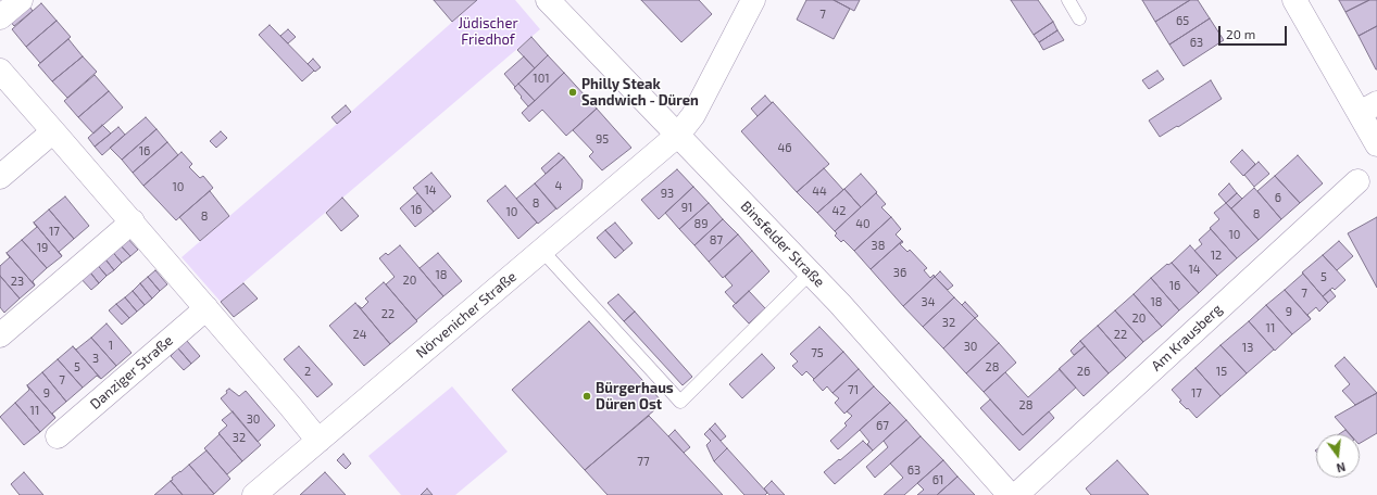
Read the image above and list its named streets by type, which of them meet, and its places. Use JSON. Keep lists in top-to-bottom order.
{
  "streets": {
    "street": [
      "Binsfelder Straße",
      "Nörvenicher Straße",
      "Am Krausberg",
      "Danziger Straße"
    ]
  },
  "crossings": [
    ["Binsfelder Straße", "Nörvenicher Straße"]
  ],
  "parks": ["Jüdischer Friedhof"],
  "places": ["Philly Steak Sandwich - Düren", "Bürgerhaus Düren Ost"],
  "house_numbers": [
    "7",
    "65",
    "63",
    "101",
    "95",
    "46",
    "16",
    "4",
    "10",
    "14",
    "44",
    "93",
    "6",
    "8",
    "91",
    "16",
    "42",
    "10",
    "8",
    "8",
    "89",
    "40",
    "17",
    "10",
    "87",
    "38",
    "19",
    "12",
    "14",
    "36",
    "18",
    "5",
    "20",
    "23",
    "16",
    "7",
    "34",
    "18",
    "9",
    "22",
    "20",
    "32",
    "11",
    "24",
    "22",
    "1",
    "30",
    "13",
    "75",
    "3",
    "5",
    "28",
    "2",
    "26",
    "15",
    "7",
    "71",
    "9",
    "17",
    "28",
    "11",
    "30",
    "67",
    "32",
    "77",
    "63",
    "61"
  ],
  "scale_bar": "20 m",
  "north": "bottom"
}
